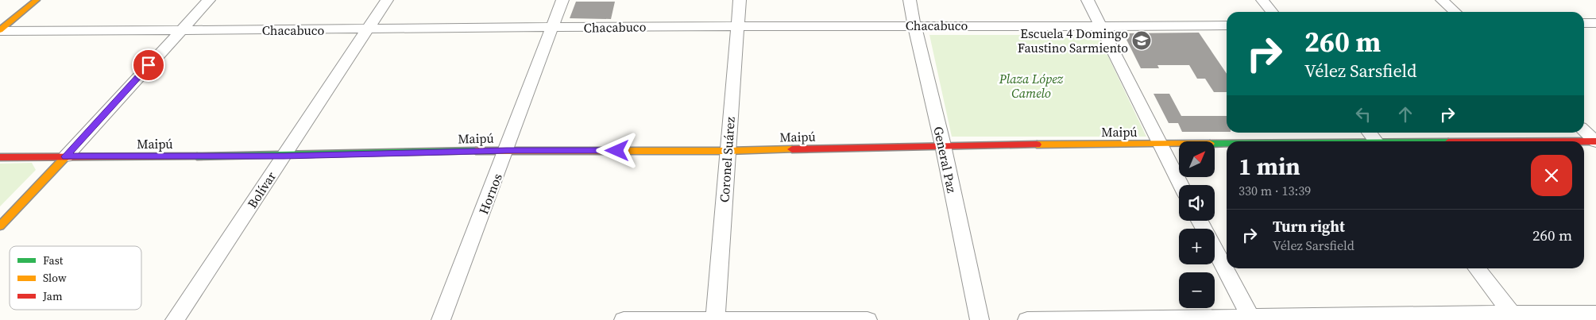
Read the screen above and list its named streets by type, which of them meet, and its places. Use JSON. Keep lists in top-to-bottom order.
{
  "streets": {
    "street": [
      "Chacabuco",
      "Maipú",
      "Coronel Suárez",
      "General Paz",
      "Bolívar",
      "Hornos"
    ]
  },
  "crossings": [
    ["Chacabuco", "Coronel Suárez"],
    ["Chacabuco", "General Paz"],
    ["Chacabuco", "Bolívar"],
    ["Chacabuco", "Hornos"],
    ["Maipú", "Coronel Suárez"],
    ["Maipú", "General Paz"],
    ["Maipú", "Bolívar"],
    ["Maipú", "Hornos"]
  ],
  "parks": ["Plaza López Camelo"],
  "places": {
    "school or university": ["Escuela 4 Domingo Faustino Sarmiento"]
  },
  "legend": ["Fast", "Slow", "Jam"],
  "north": "top right",
  "page": {
    "turn": ["260 m", "Vélez Sarsfield"],
    "map_buttons": ["+", "−"],
    "heading": ["1 min", "330 m · 13:39"],
    "list": [
      {
        "name": "Turn right",
        "note": "Vélez Sarsfield",
        "value": "260 m"
      }
    ]
  }
}
